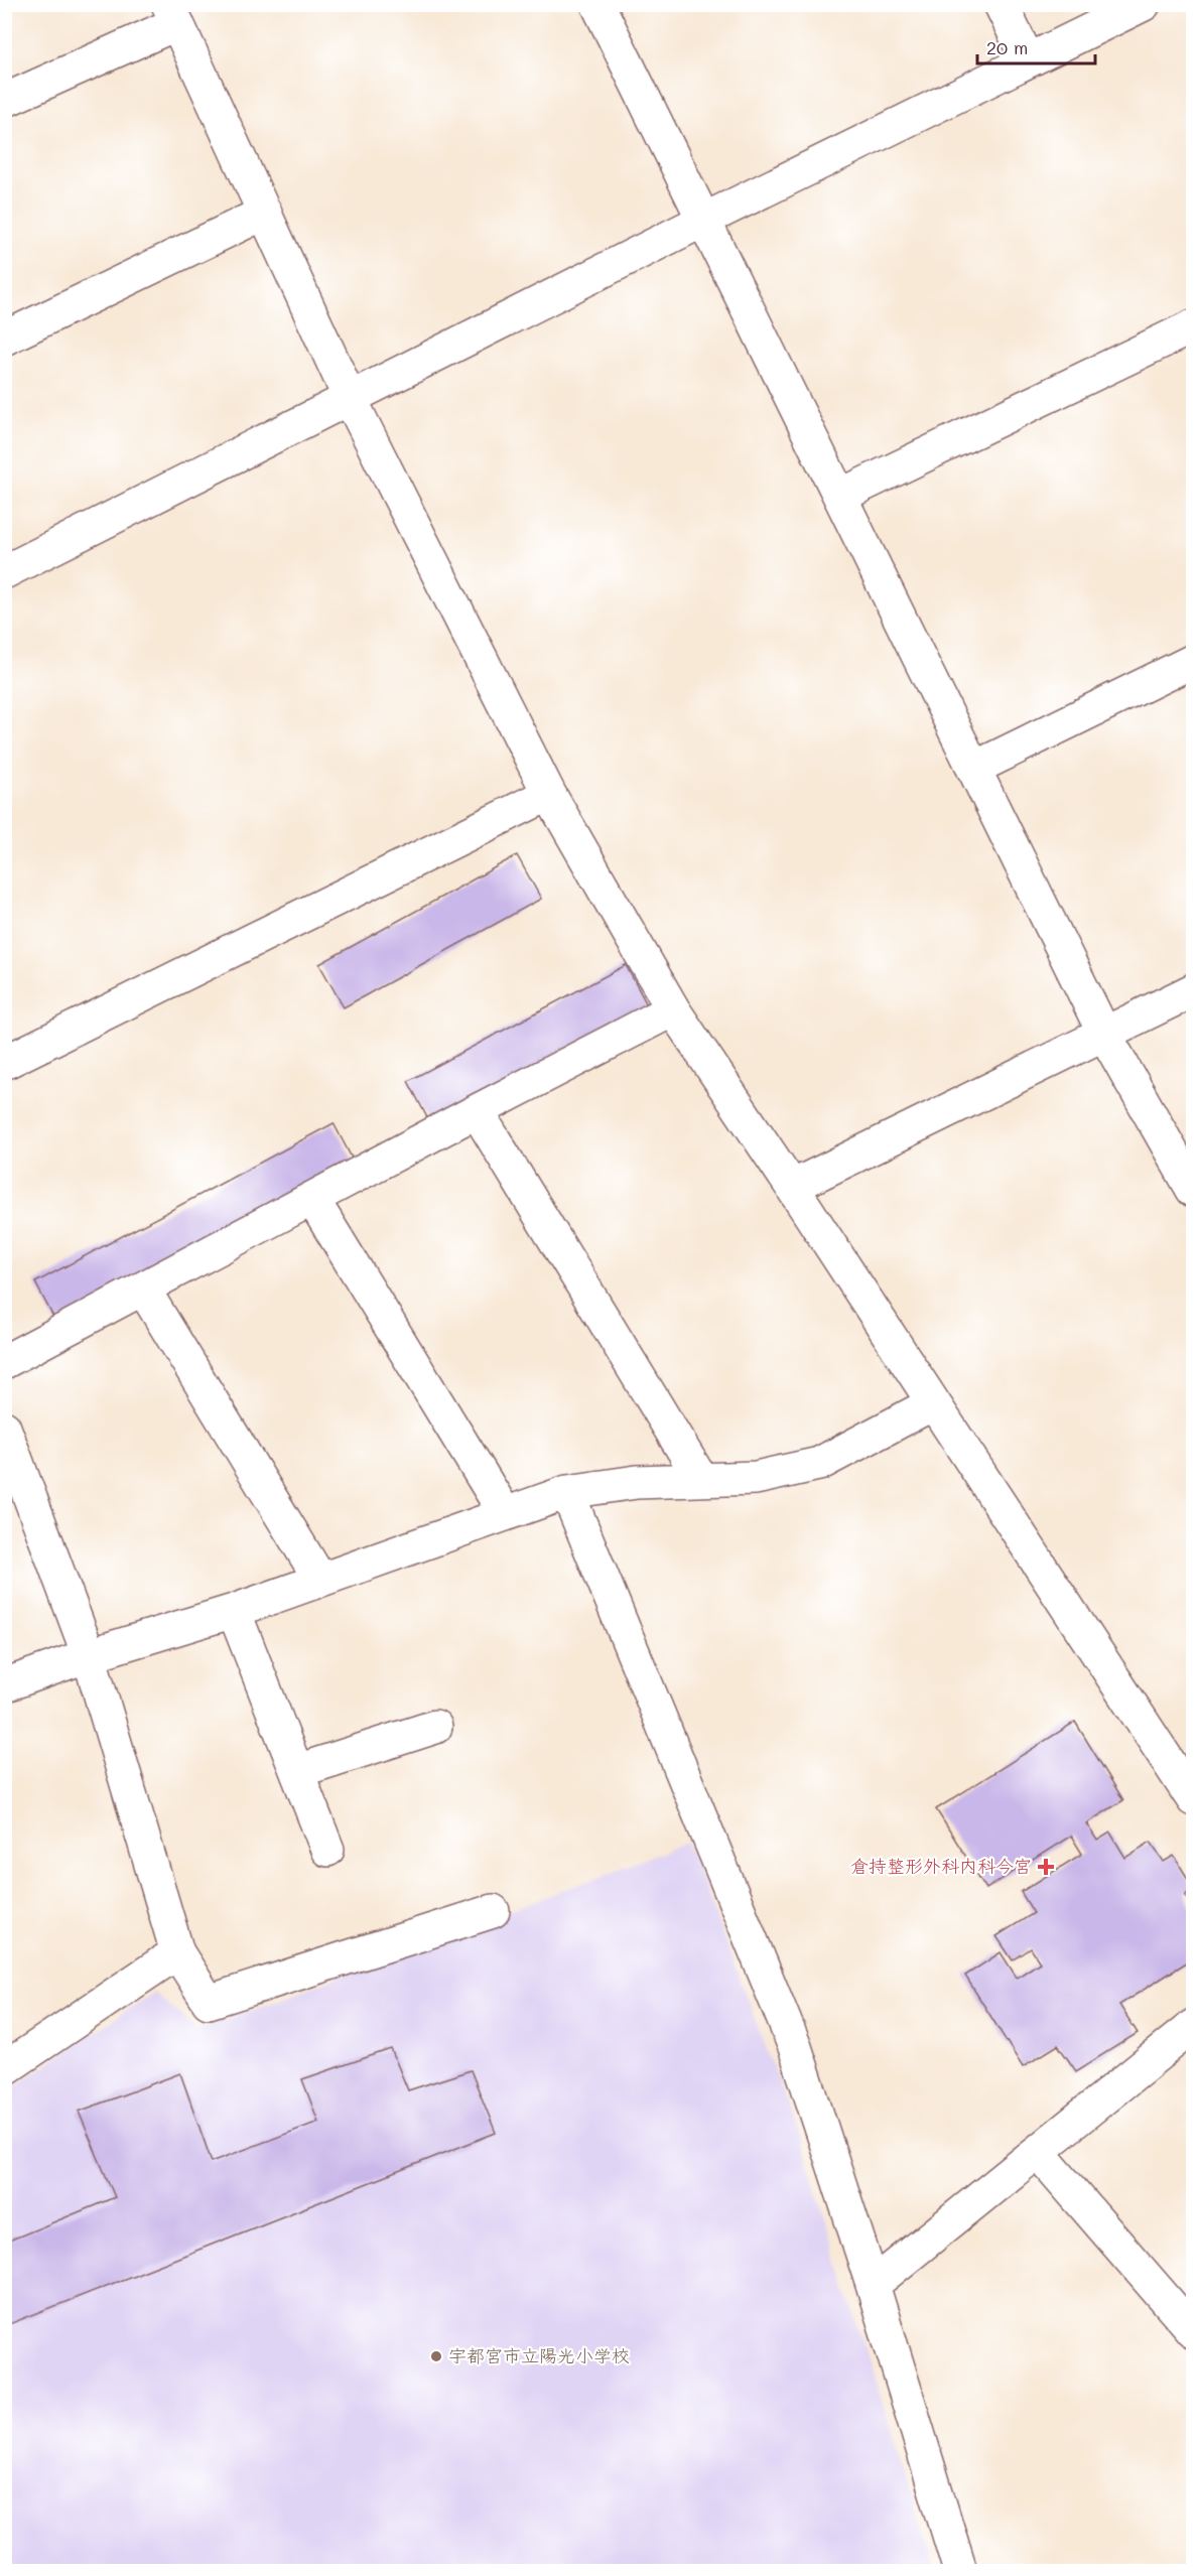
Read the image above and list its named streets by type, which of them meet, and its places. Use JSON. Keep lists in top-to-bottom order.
{
  "places": {
    "health": ["倉持整形外科内科今宮"],
    "other": ["宇都宮市立陽光小学校"]
  },
  "scale_bar": "20 m"
}
